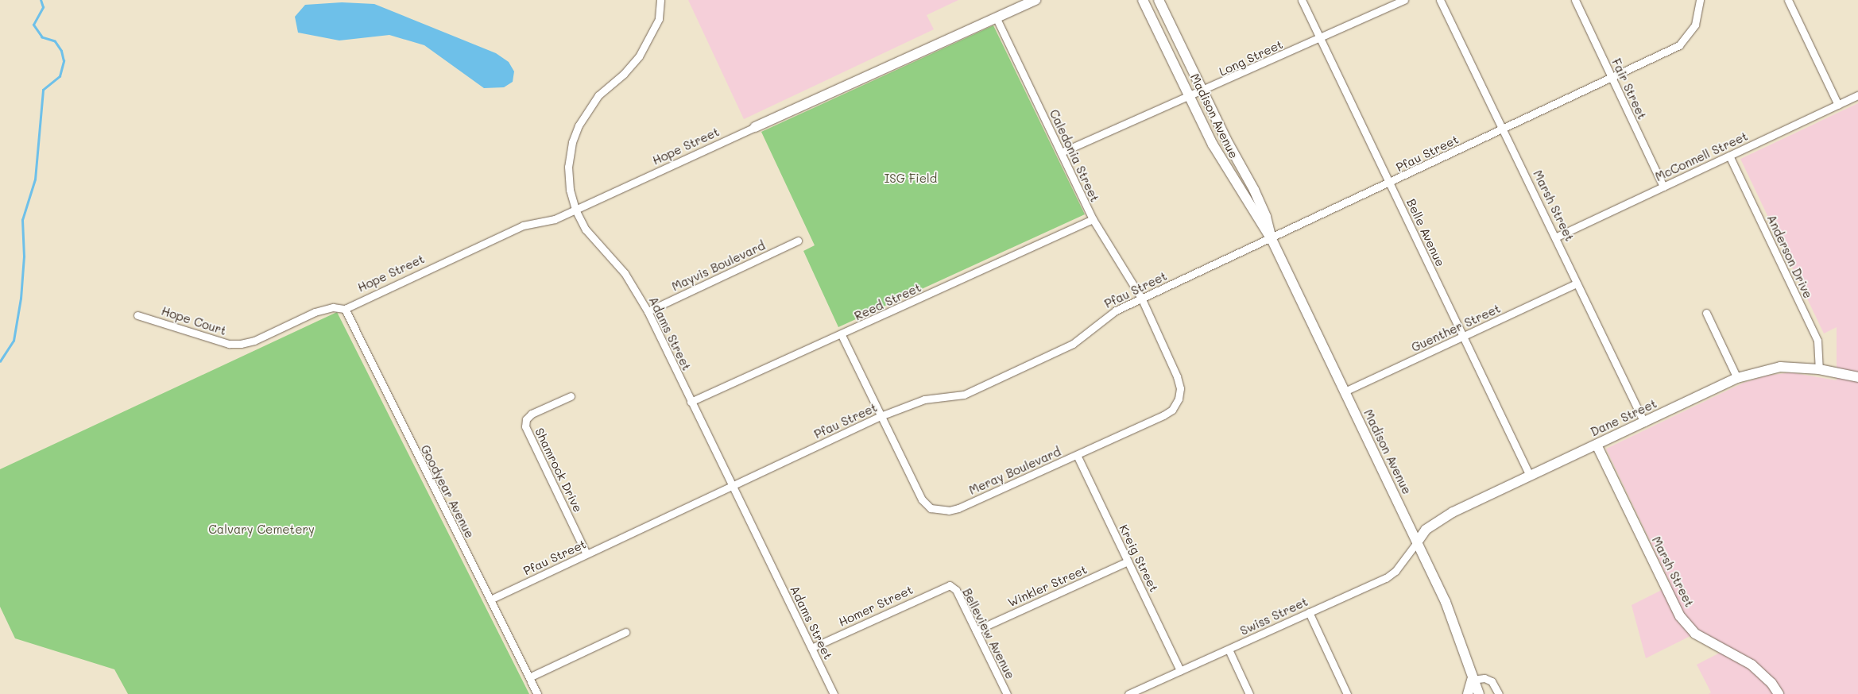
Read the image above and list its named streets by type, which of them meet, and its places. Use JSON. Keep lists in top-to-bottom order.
{
  "streets": {
    "street": [
      "Long Street",
      "Fair Street",
      "Madison Avenue",
      "Hope Street",
      "Pfau Street",
      "Caledonia Street",
      "McConnell Street",
      "Marsh Street",
      "Belle Avenue",
      "Anderson Drive",
      "Mayvis Boulevard",
      "Reed Street",
      "Hope Court",
      "Guenther Street",
      "Adams Street",
      "Dane Street",
      "Shamrock Drive",
      "Meray Boulevard",
      "Goodyear Avenue",
      "Kreig Street",
      "Winkler Street",
      "Homer Street",
      "Swiss Street",
      "Belleview Avenue"
    ]
  },
  "crossings": [
    ["Long Street", "Madison Avenue"],
    ["Long Street", "Caledonia Street"],
    ["Long Street", "Belle Avenue"],
    ["Fair Street", "Pfau Street"],
    ["Fair Street", "McConnell Street"],
    ["Madison Avenue", "Pfau Street"],
    ["Madison Avenue", "Guenther Street"],
    ["Madison Avenue", "Dane Street"],
    ["Madison Avenue", "Swiss Street"],
    ["Hope Street", "Caledonia Street"],
    ["Hope Street", "Hope Court"],
    ["Hope Street", "Adams Street"],
    ["Hope Street", "Goodyear Avenue"],
    ["Pfau Street", "Caledonia Street"],
    ["Pfau Street", "Marsh Street"],
    ["Pfau Street", "Belle Avenue"],
    ["Pfau Street", "Adams Street"],
    ["Pfau Street", "Shamrock Drive"],
    ["Pfau Street", "Meray Boulevard"],
    ["Pfau Street", "Goodyear Avenue"],
    ["Caledonia Street", "Reed Street"],
    ["Caledonia Street", "Meray Boulevard"],
    ["McConnell Street", "Marsh Street"],
    ["McConnell Street", "Anderson Drive"],
    ["Marsh Street", "Guenther Street"],
    ["Marsh Street", "Dane Street"],
    ["Belle Avenue", "Guenther Street"],
    ["Belle Avenue", "Dane Street"],
    ["Anderson Drive", "Dane Street"],
    ["Mayvis Boulevard", "Adams Street"],
    ["Reed Street", "Adams Street"],
    ["Reed Street", "Meray Boulevard"],
    ["Hope Court", "Goodyear Avenue"],
    ["Adams Street", "Homer Street"],
    ["Dane Street", "Swiss Street"],
    ["Meray Boulevard", "Kreig Street"],
    ["Kreig Street", "Winkler Street"],
    ["Kreig Street", "Swiss Street"],
    ["Winkler Street", "Belleview Avenue"],
    ["Homer Street", "Belleview Avenue"]
  ],
  "parks": ["ISG Field", "Calvary Cemetery"]
}
